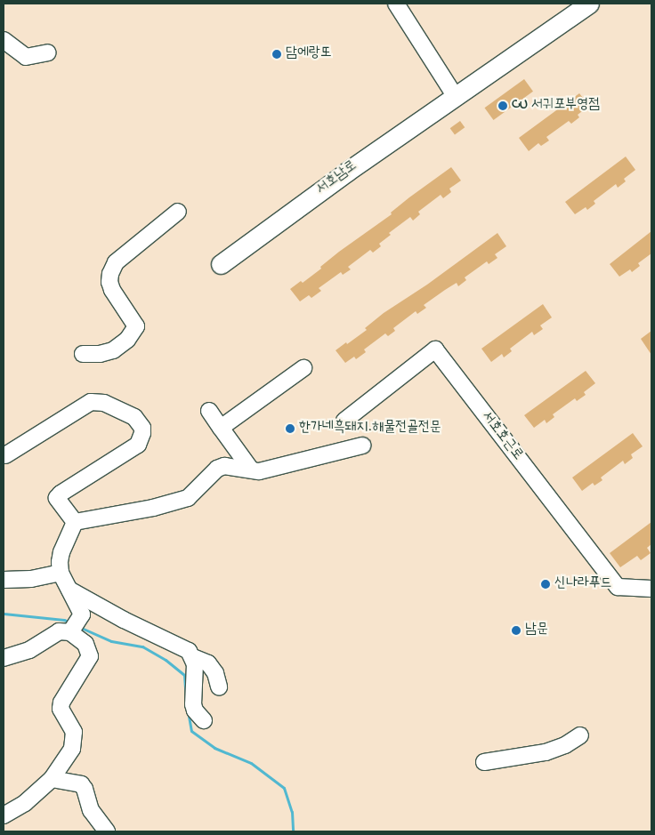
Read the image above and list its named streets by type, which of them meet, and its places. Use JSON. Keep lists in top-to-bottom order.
{
  "streets": {
    "main road": ["서호남로"],
    "street": ["서호호근로"]
  },
  "places": [
    "담에랑또",
    "CU 서귀포부영점",
    "한가네흑돼지.해물전골전문",
    "신나라푸드",
    "남문"
  ]
}
